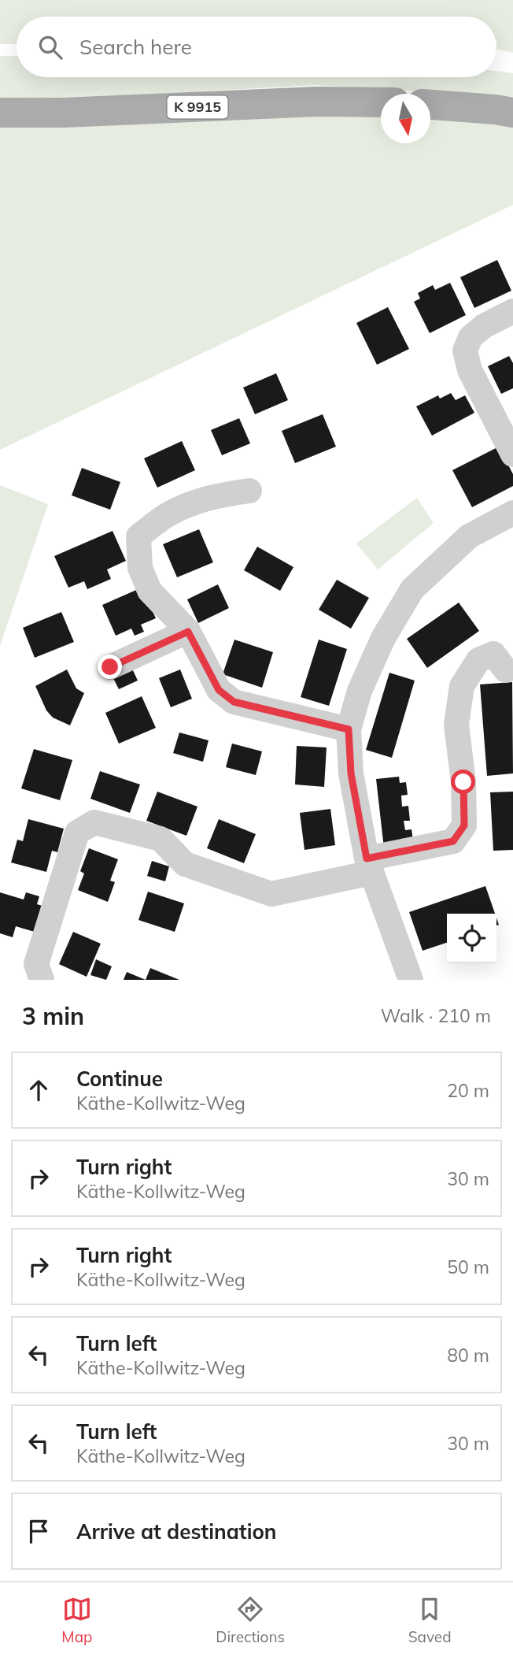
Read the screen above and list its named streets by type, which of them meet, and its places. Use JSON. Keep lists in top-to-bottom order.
{
  "streets": {
    "main road": ["K 9915"]
  },
  "north": "bottom",
  "page": {
    "search": "Search here",
    "heading": ["3 min", "Walk · 210 m"],
    "list": [
      ["Continue", "Käthe-Kollwitz-Weg", "20 m"],
      ["Turn right", "Käthe-Kollwitz-Weg", "30 m"],
      ["Turn right", "Käthe-Kollwitz-Weg", "50 m"],
      ["Turn left", "Käthe-Kollwitz-Weg", "80 m"],
      ["Turn left", "Käthe-Kollwitz-Weg", "30 m"],
      "Arrive at destination"
    ],
    "nav": ["Map", "Directions", "Saved"]
  }
}
